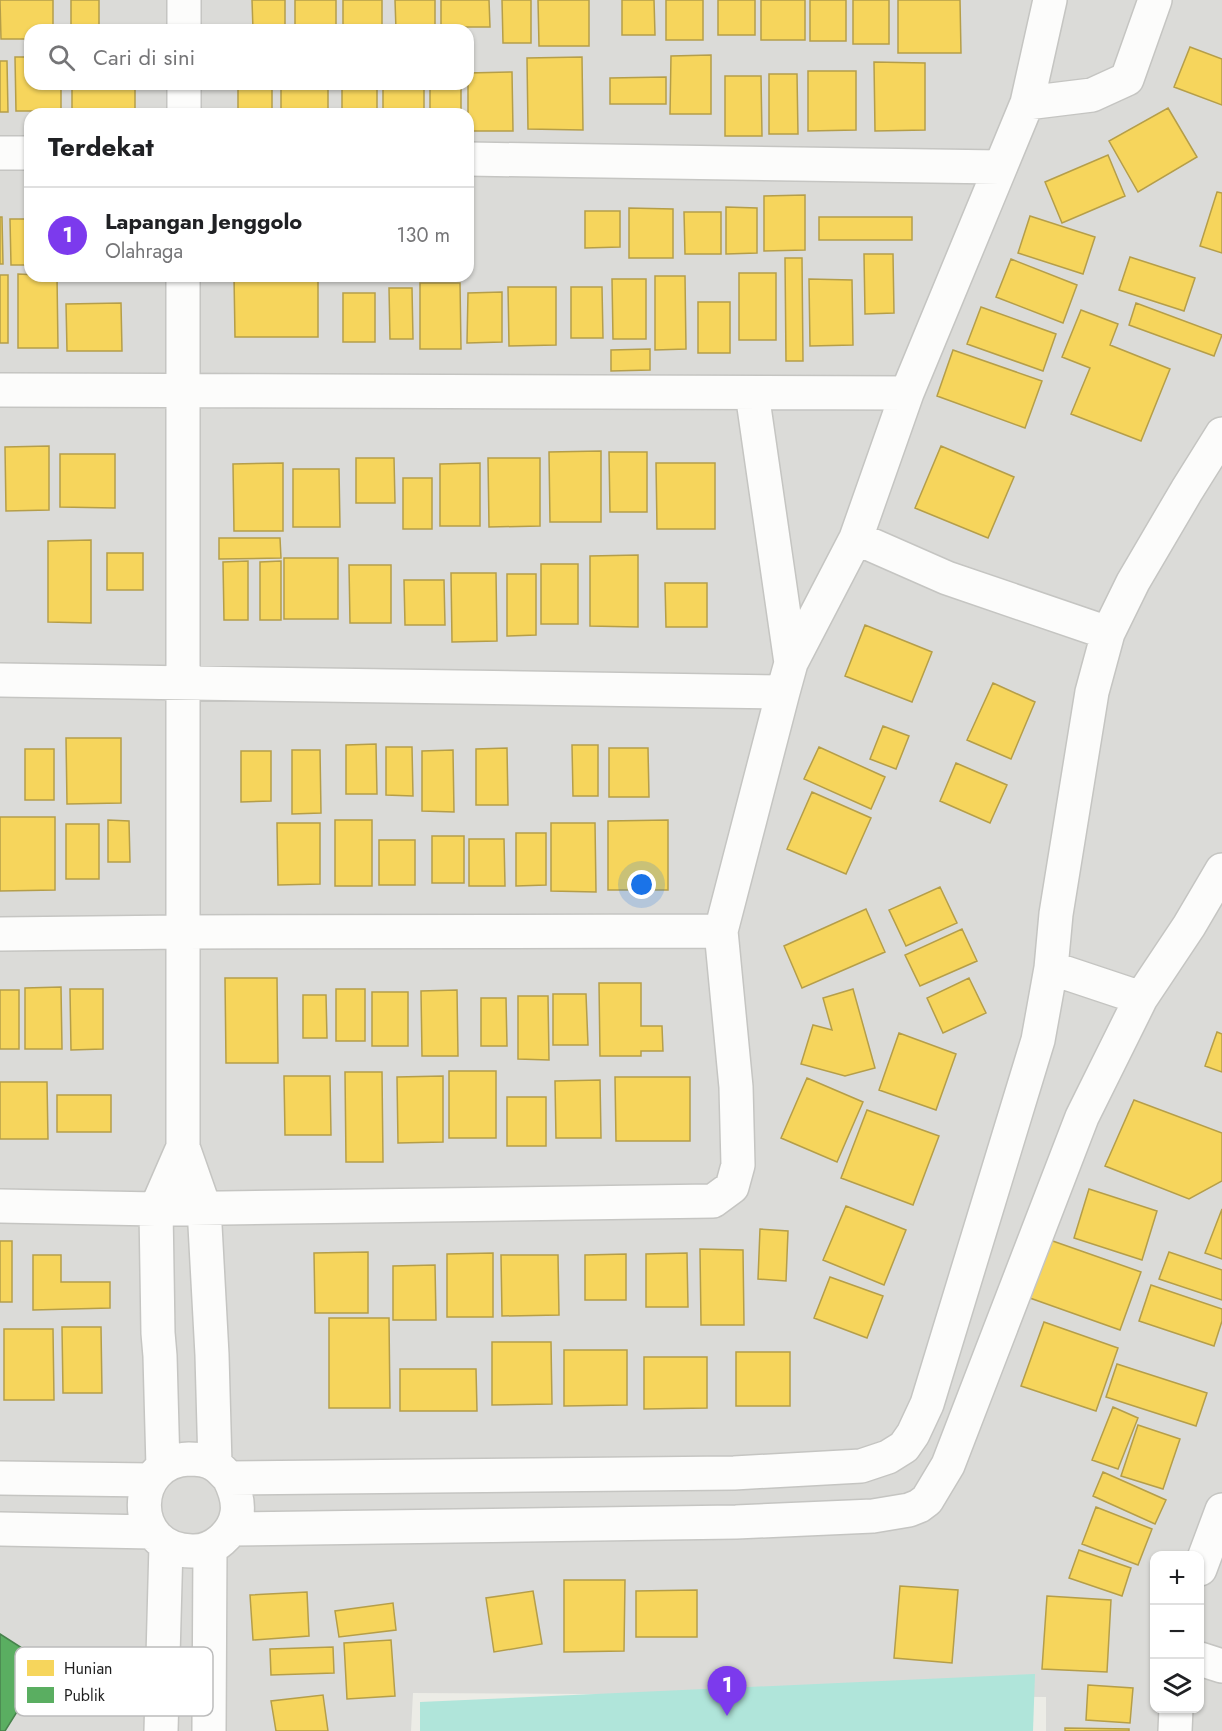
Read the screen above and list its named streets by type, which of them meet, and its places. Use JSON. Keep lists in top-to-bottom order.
{
  "legend": ["Hunian", "Publik"],
  "page": {
    "search": "Cari di sini",
    "heading": "Terdekat",
    "list": [
      {
        "mark": "1",
        "name": "Lapangan Jenggolo",
        "note": "Olahraga",
        "value": "130 m"
      }
    ],
    "map_buttons": ["+", "−"],
    "pins": "1"
  }
}
